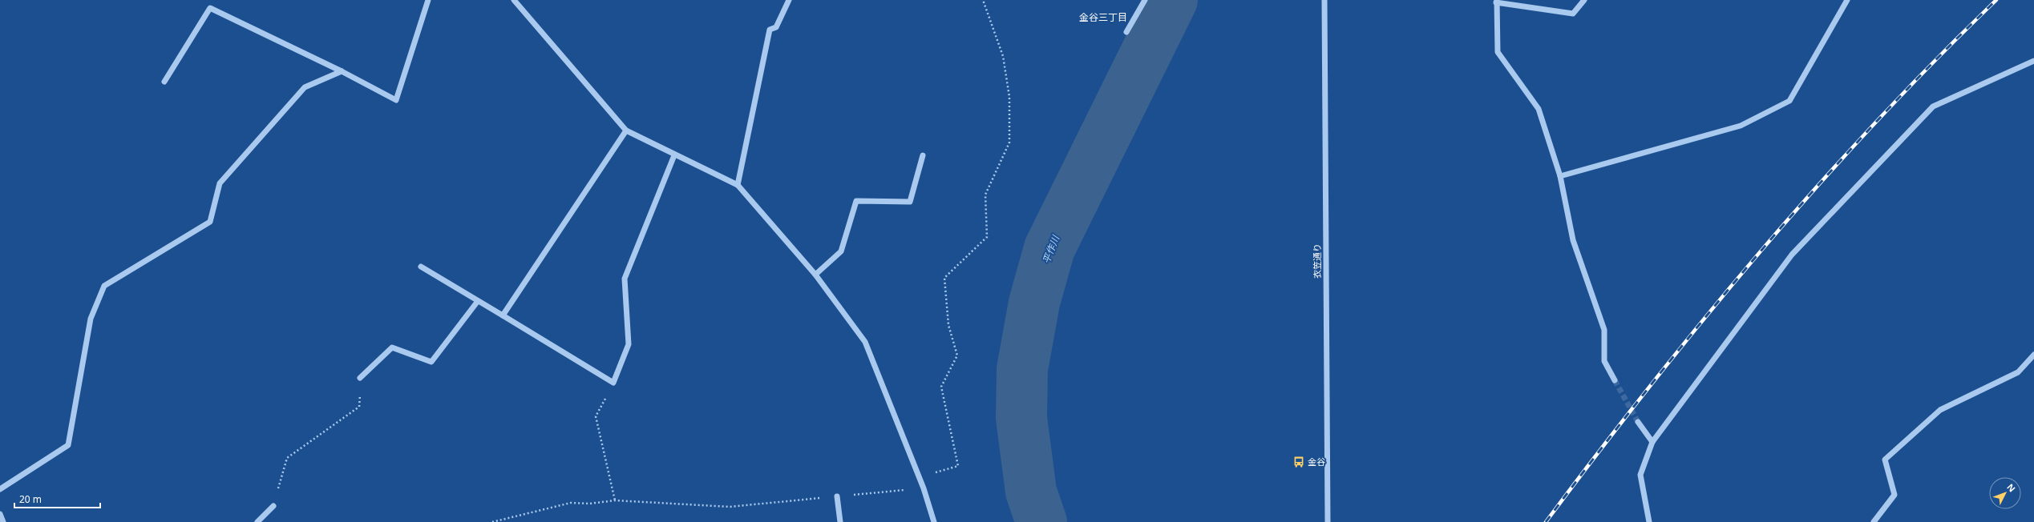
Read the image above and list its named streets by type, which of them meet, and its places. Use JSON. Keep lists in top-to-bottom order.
{
  "streets": {
    "street": ["衣笠通り"]
  },
  "districts": ["金谷三丁目"],
  "water": ["平作川"],
  "places": {
    "bus stop": ["金谷"]
  },
  "scale_bar": "20 m",
  "north": "top right"
}
